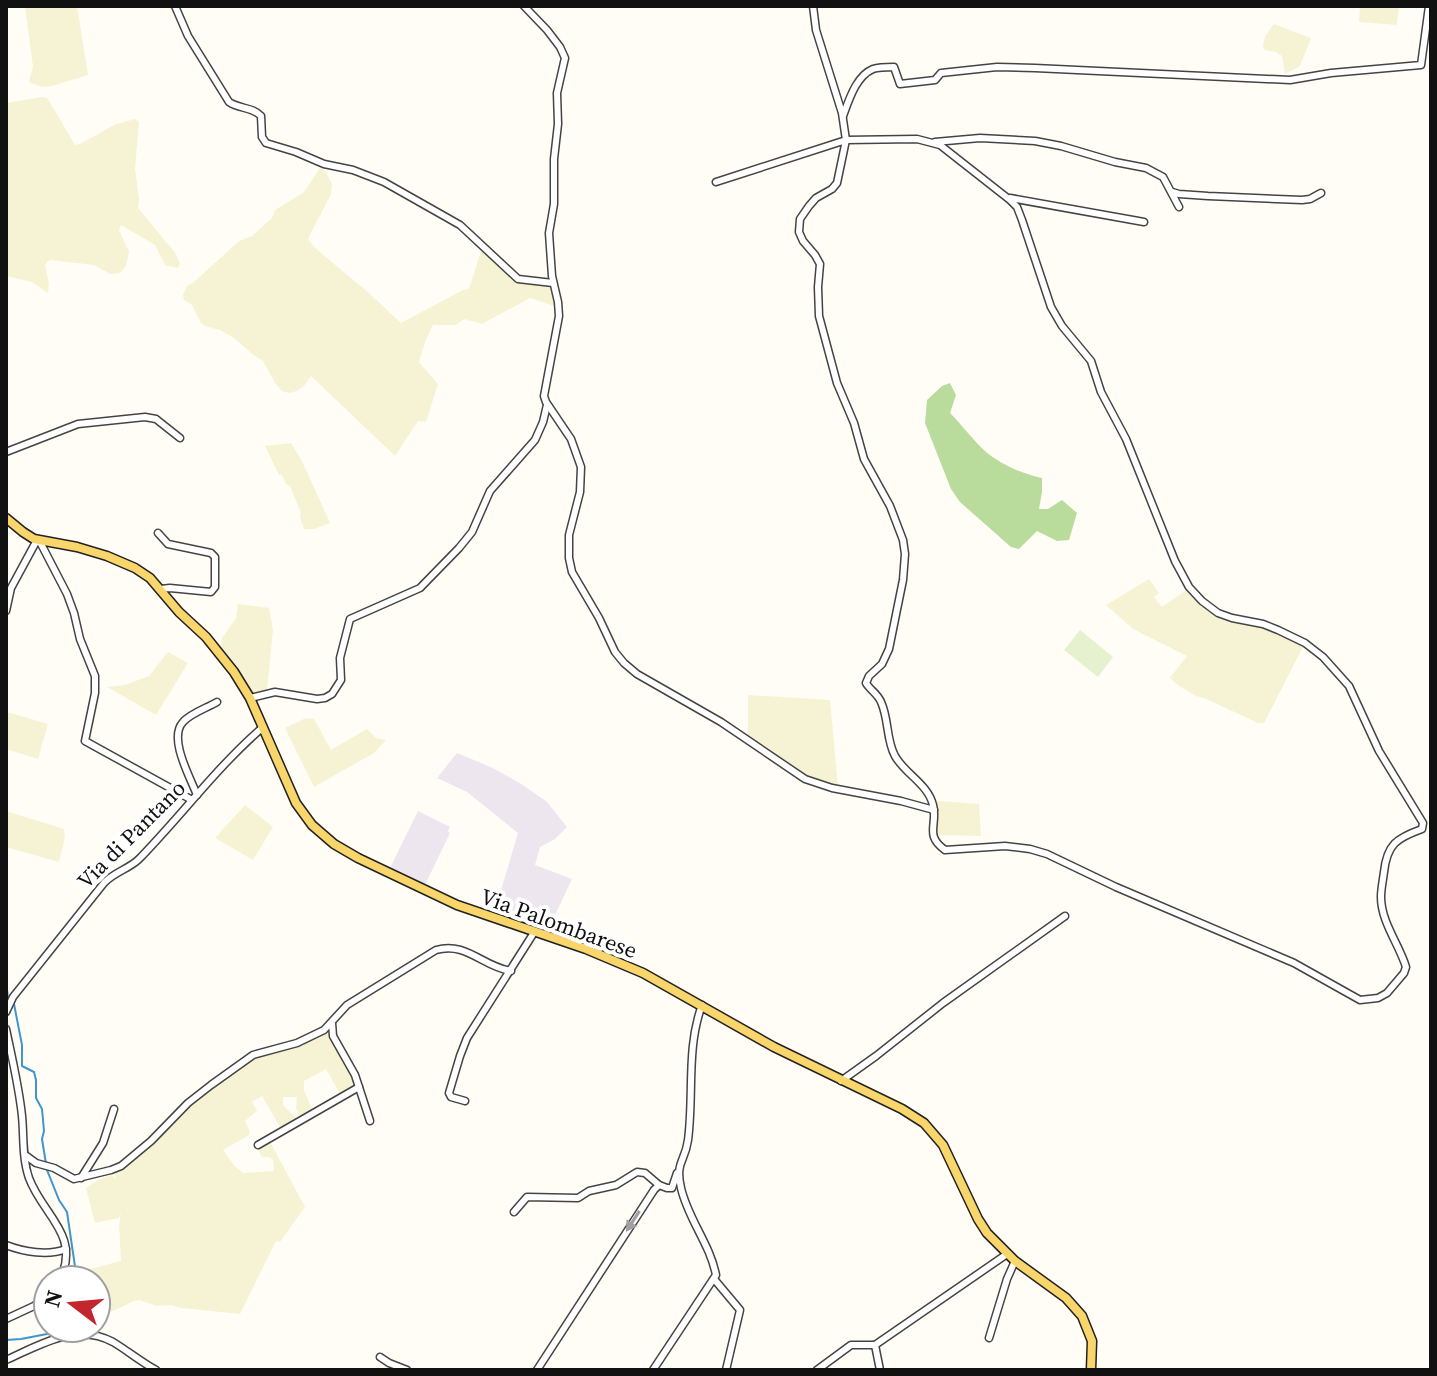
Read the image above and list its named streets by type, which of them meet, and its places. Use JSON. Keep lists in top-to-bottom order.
{
  "streets": {
    "main road": ["Via Palombarese"],
    "street": ["Via di Pantano"]
  },
  "crossings": [
    ["Via di Pantano", "Via Palombarese"]
  ],
  "north": "left"
}
